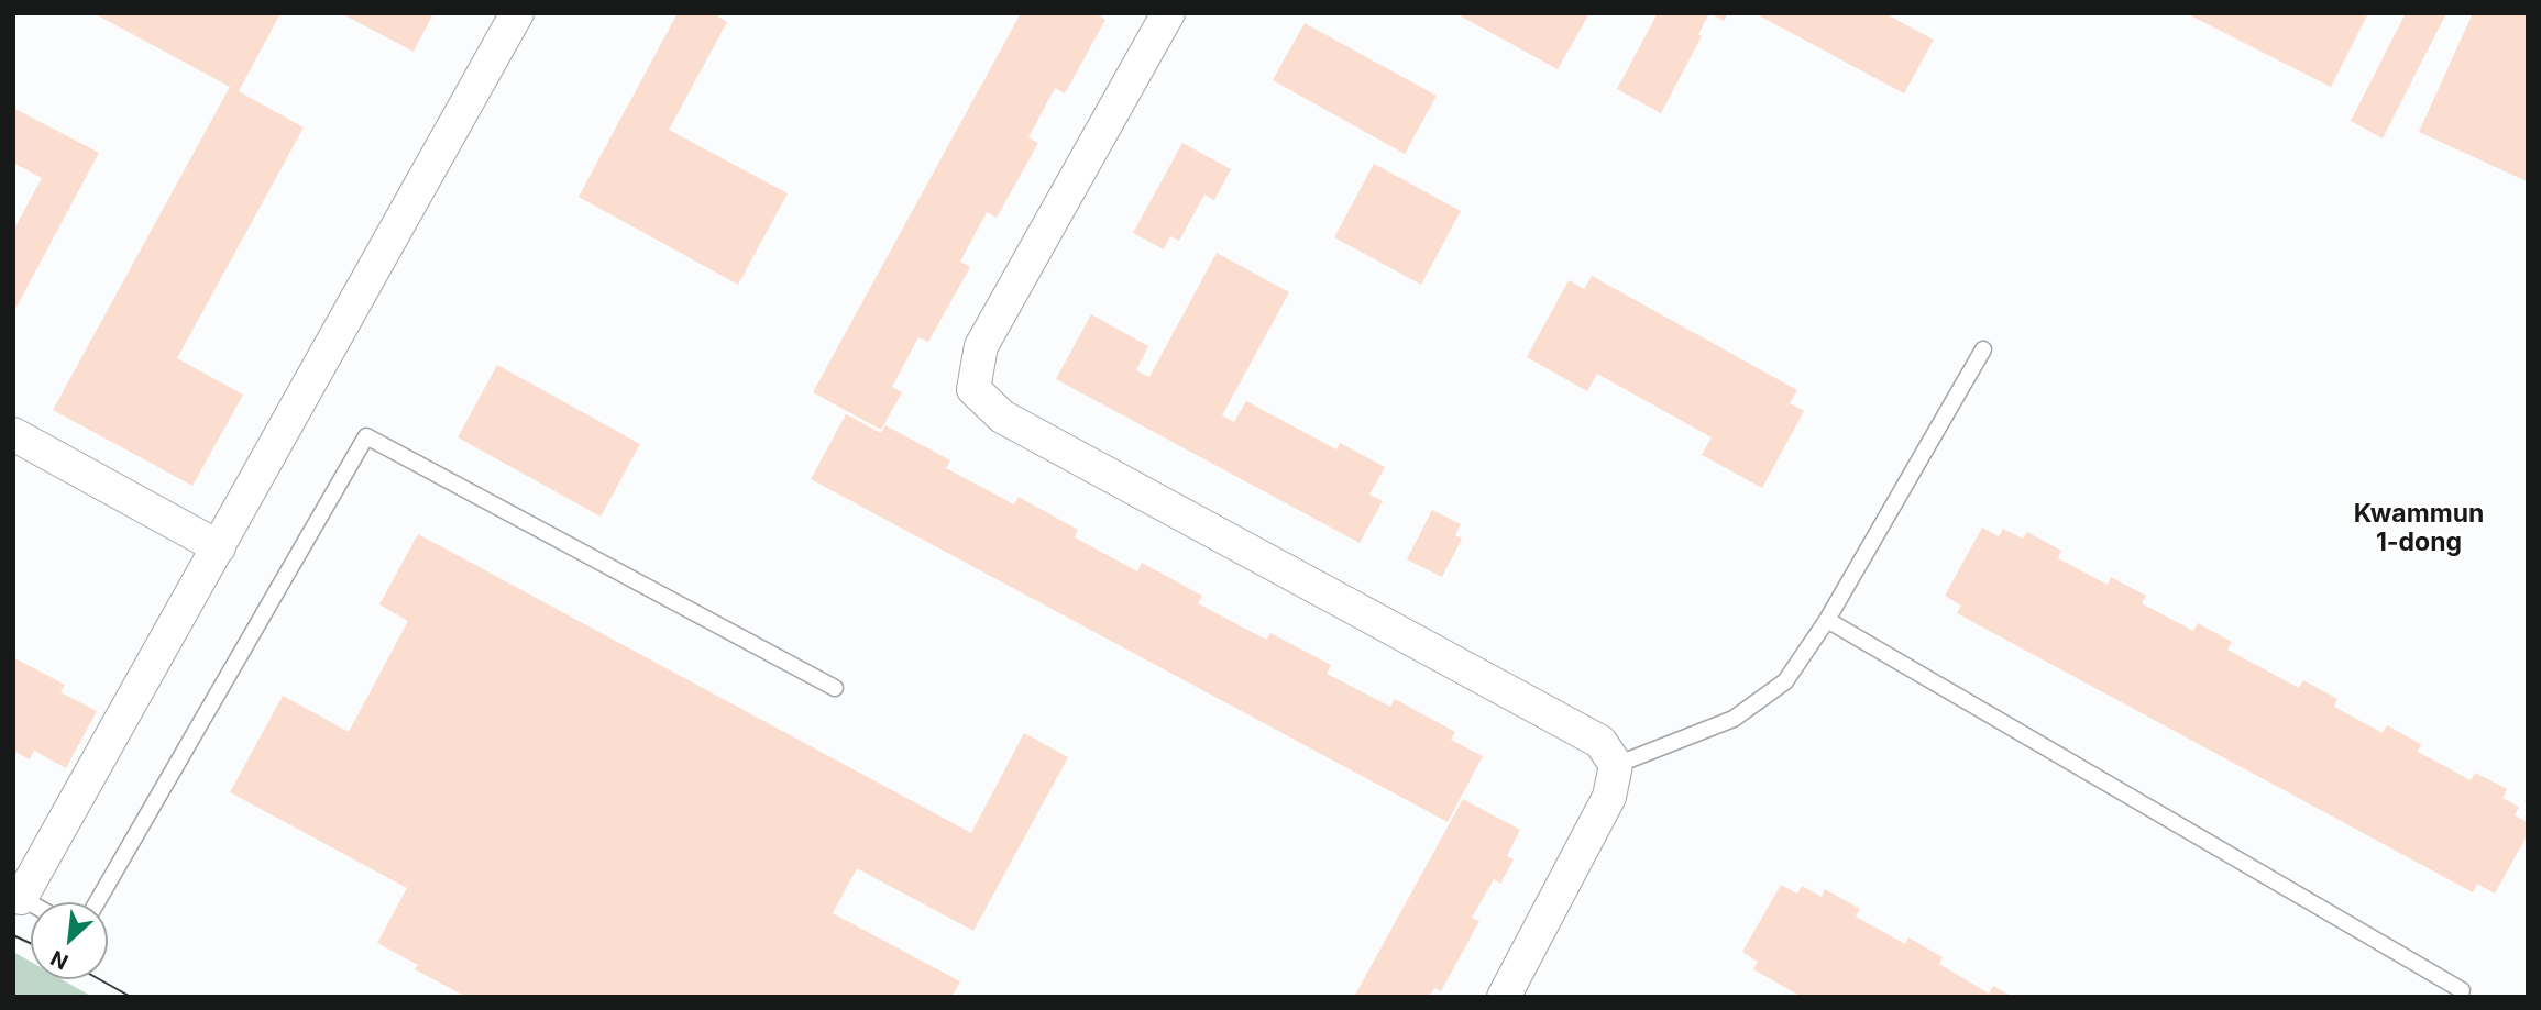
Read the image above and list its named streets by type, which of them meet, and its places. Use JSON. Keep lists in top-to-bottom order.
{
  "districts": ["Kwammun 1-dong"],
  "north": "bottom left"
}
